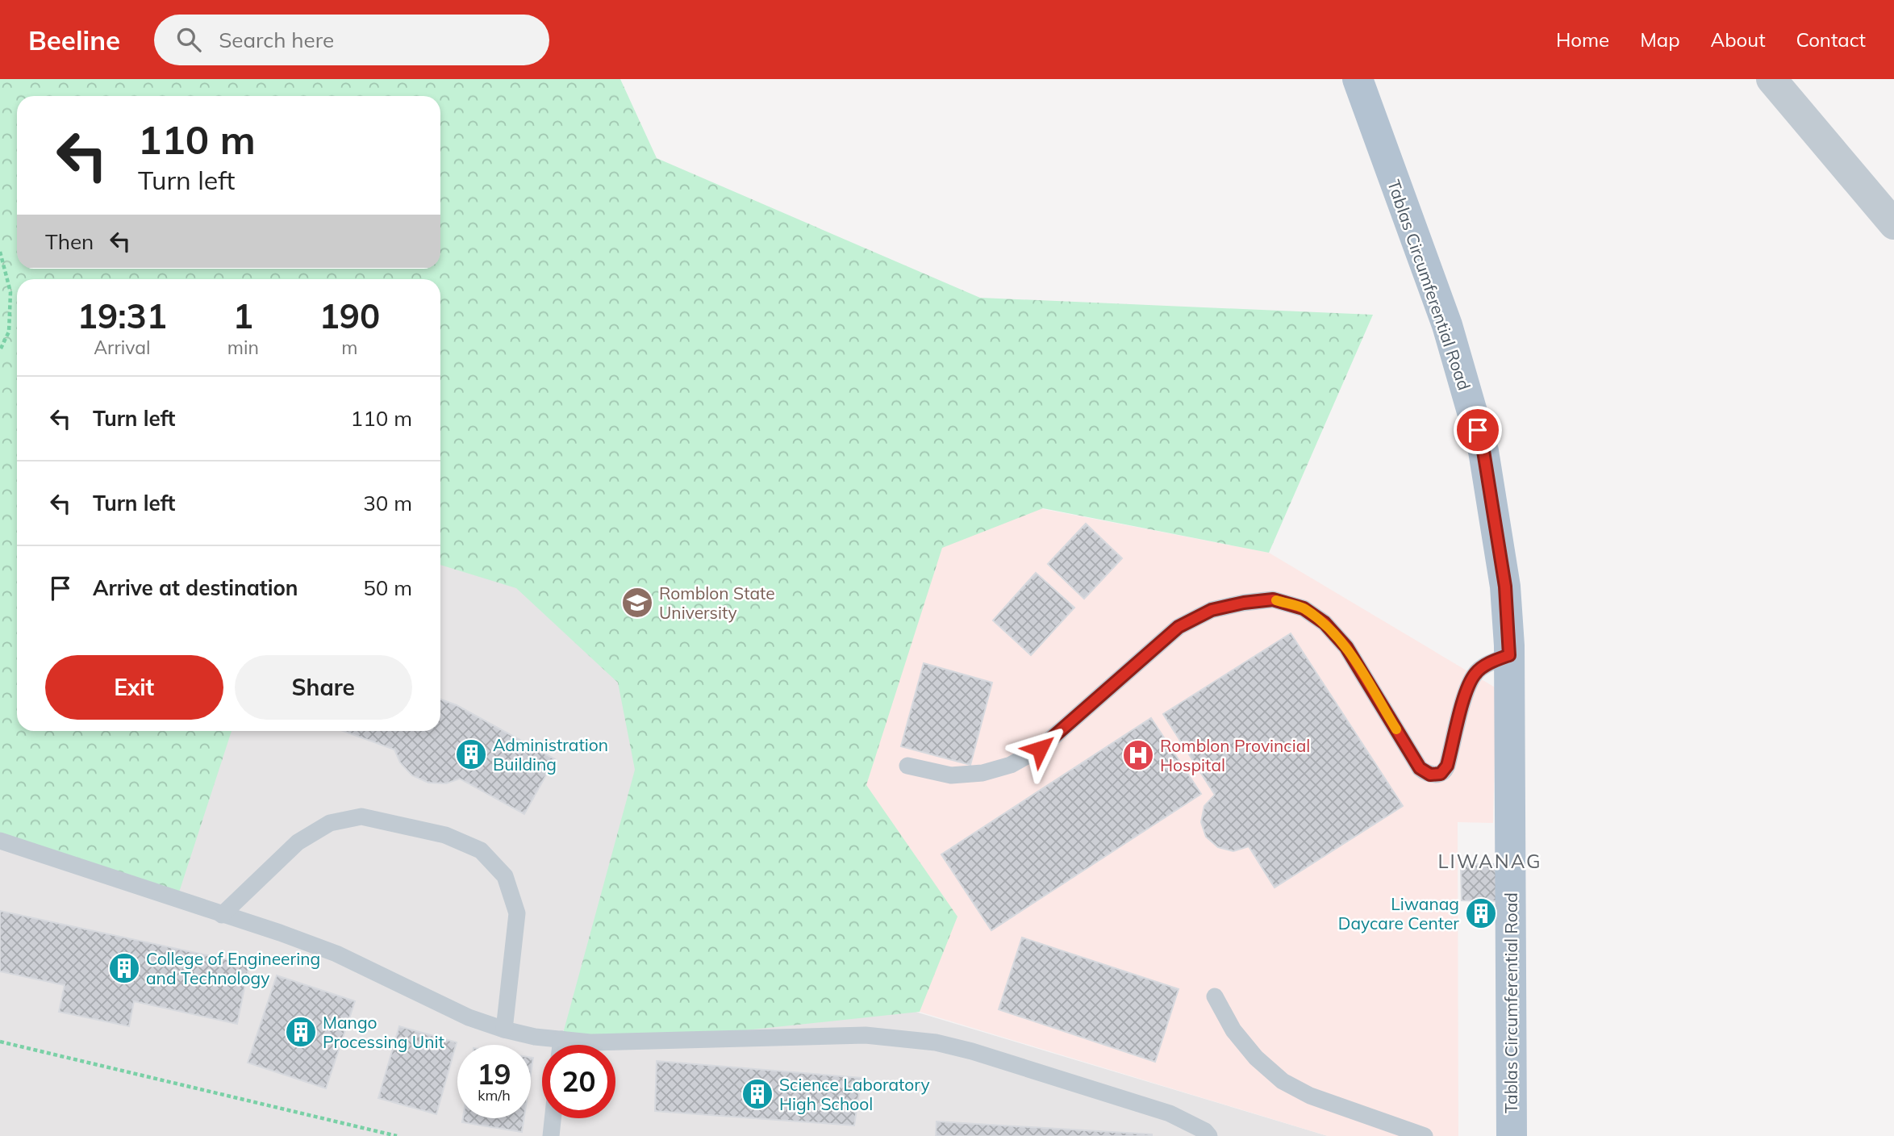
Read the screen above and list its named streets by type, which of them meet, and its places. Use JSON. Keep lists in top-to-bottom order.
{
  "streets": {
    "main road": ["Tablas Circumferential Road"]
  },
  "districts": ["LIWANAG"],
  "places": {
    "school or university": ["Romblon State University"],
    "building": [
      "Administration Building",
      "Liwanag Daycare Center",
      "College of Engineering and Technology",
      "Mango Processing Unit",
      "Science Laboratory High School"
    ],
    "hospital": ["Romblon Provincial Hospital"]
  },
  "page": {
    "header": "Beeline",
    "search": "Search here",
    "nav": [
      "Home",
      "Map",
      "About",
      "Contact"
    ],
    "turn": ["110 m", "Turn left"],
    "then": "Then",
    "eta": [
      "19:31",
      "Arrival",
      "1",
      "min",
      "190",
      "m"
    ],
    "list": [
      {
        "name": "Turn left",
        "value": "110 m"
      },
      {
        "name": "Turn left",
        "value": "30 m"
      },
      {
        "name": "Arrive at destination",
        "value": "50 m"
      }
    ],
    "buttons": ["Exit", "Share"],
    "speed": "19 km/h",
    "limit": "20"
  }
}
